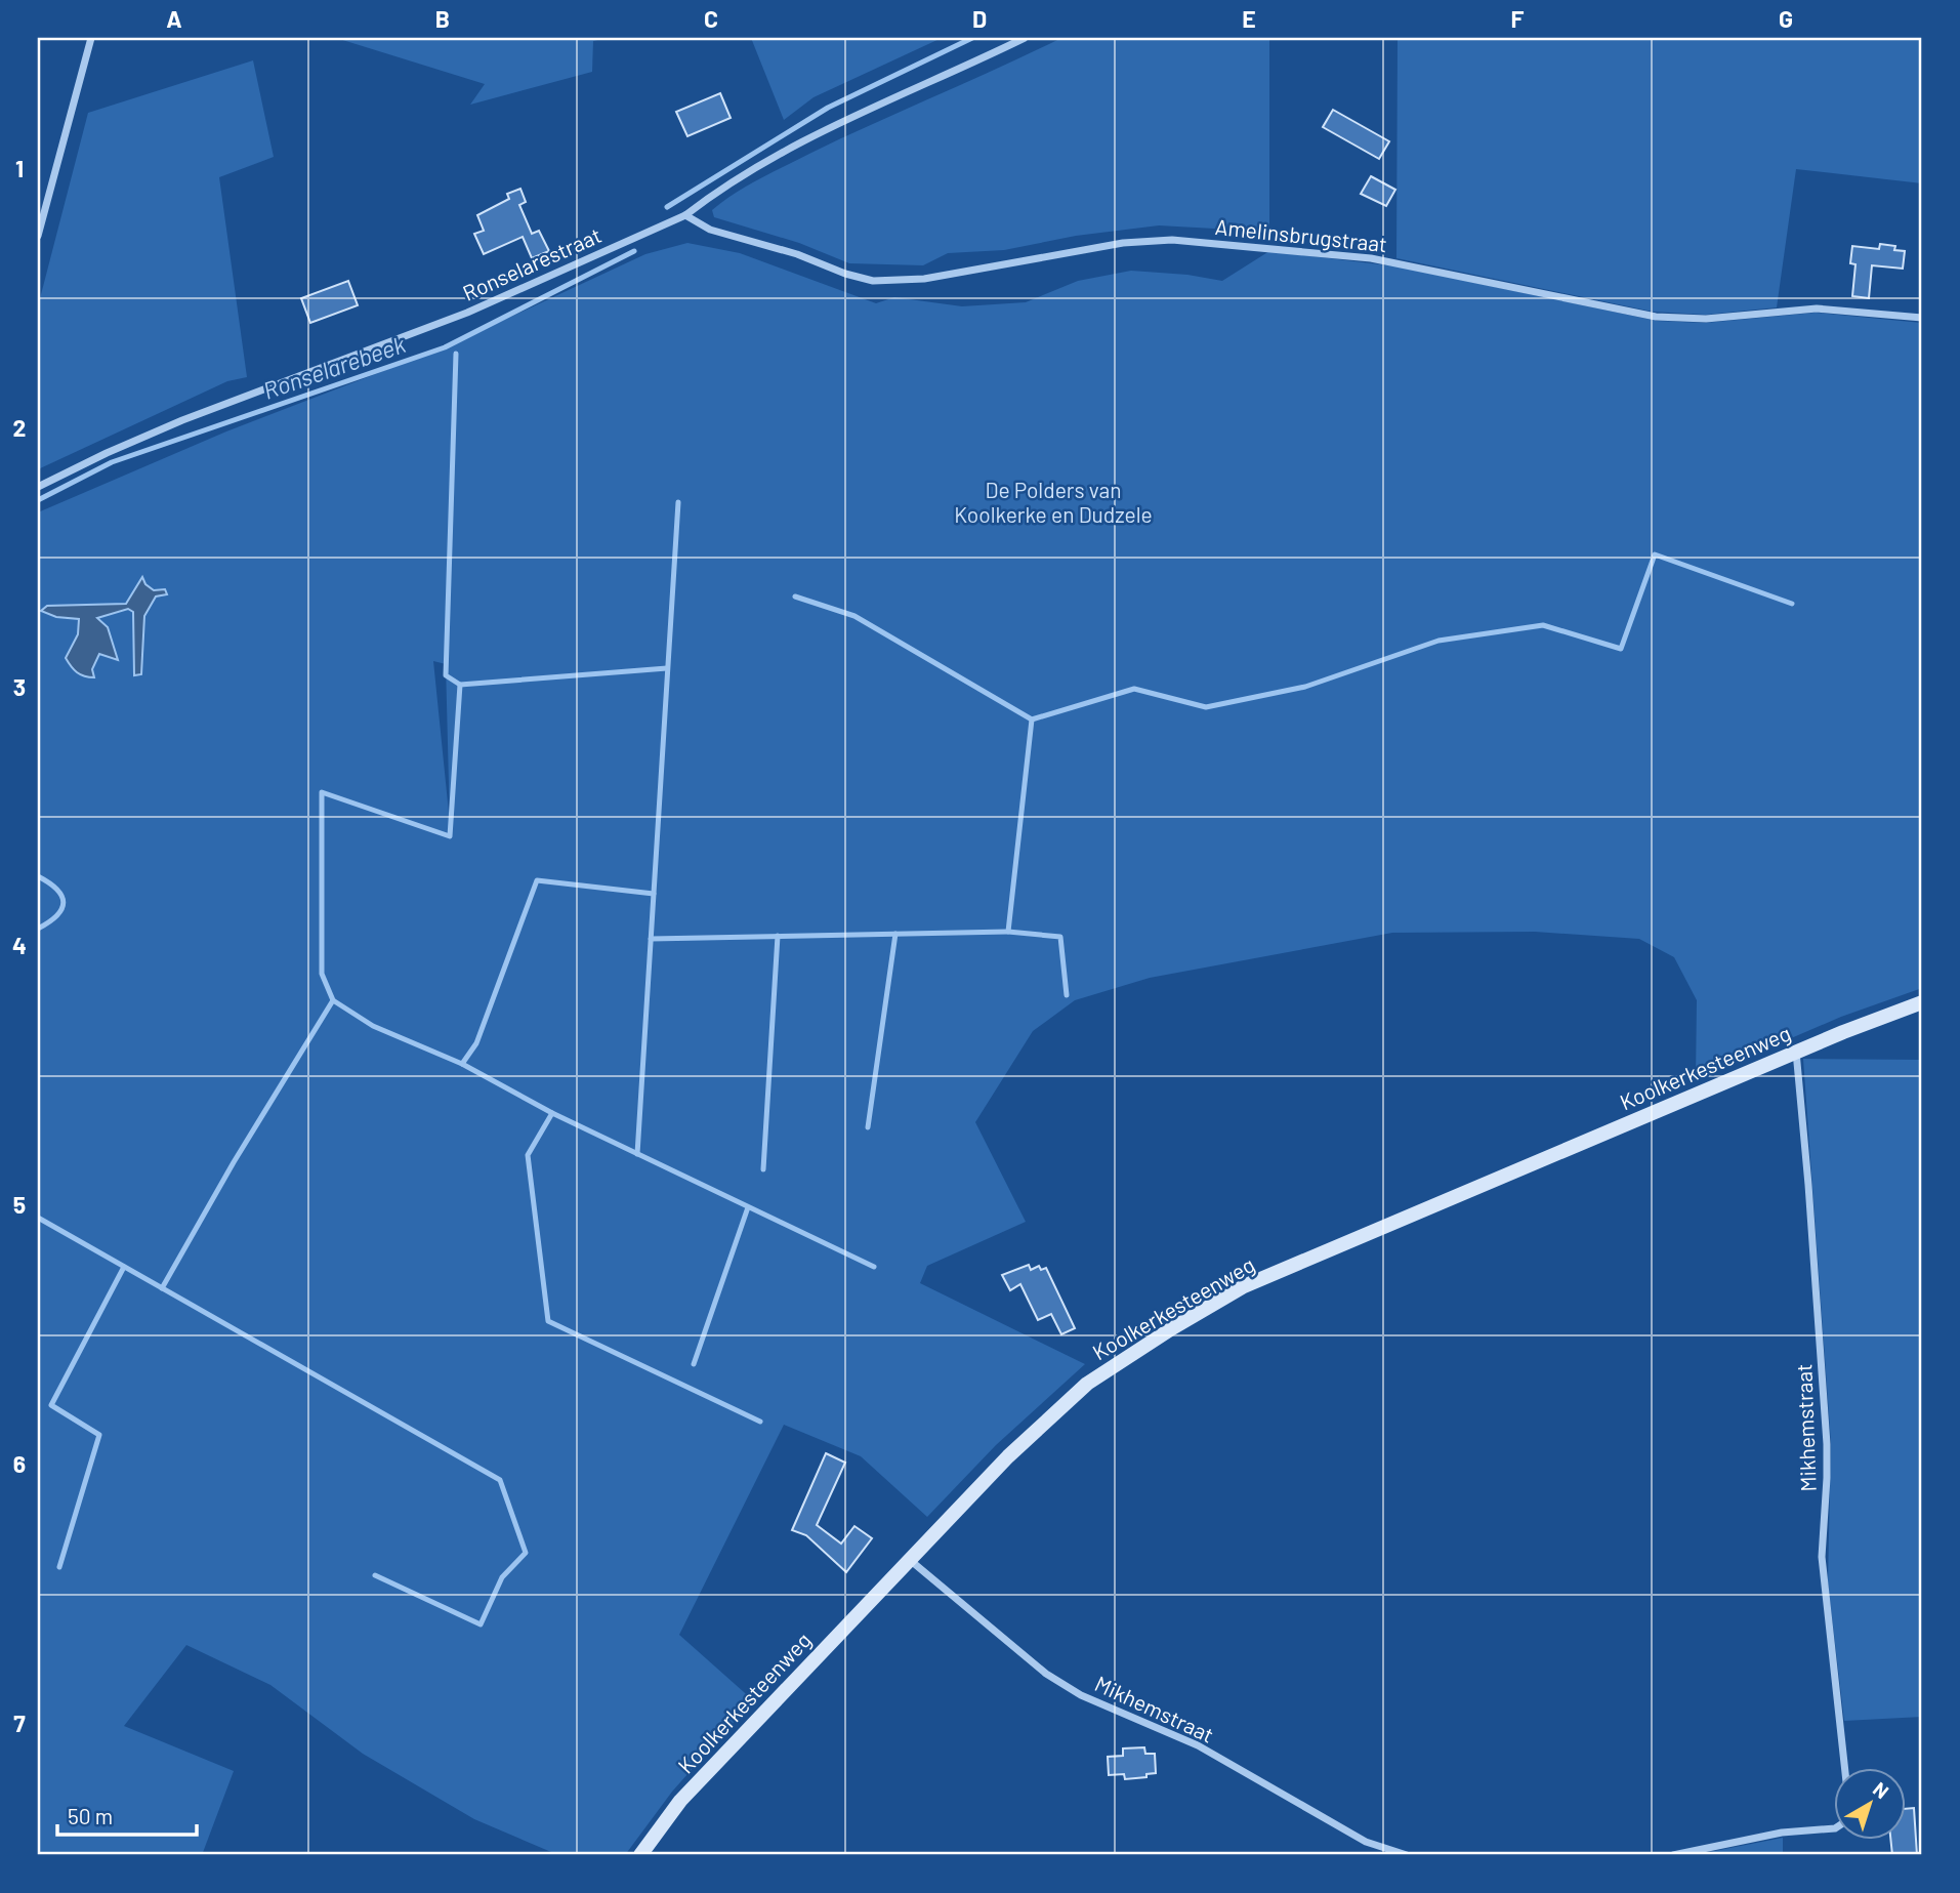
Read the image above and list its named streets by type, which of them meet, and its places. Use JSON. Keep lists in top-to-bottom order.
{
  "streets": {
    "main road": ["Koolkerkesteenweg"],
    "street": ["Amelinsbrugstraat", "Ronselarestraat", "Mikhemstraat"]
  },
  "crossings": [
    ["Amelinsbrugstraat", "Ronselarestraat"],
    ["Koolkerkesteenweg", "Mikhemstraat"]
  ],
  "water": ["Ronselarebeek"],
  "parks": ["De Polders van Koolkerke en Dudzele"],
  "scale_bar": "50 m",
  "north": "top right",
  "grid": {
    "columns": [
      "A",
      "B",
      "C",
      "D",
      "E",
      "F",
      "G"
    ],
    "rows": [
      "1",
      "2",
      "3",
      "4",
      "5",
      "6",
      "7"
    ]
  }
}
